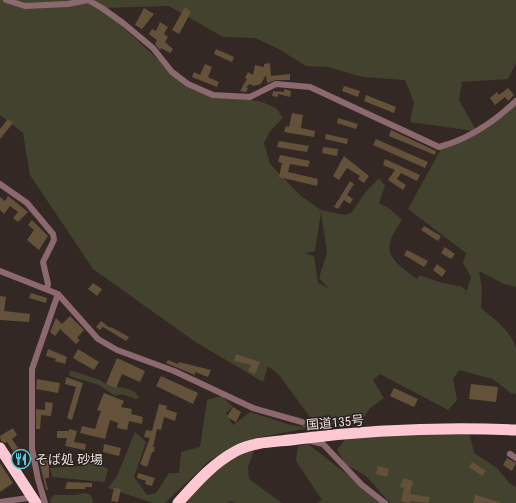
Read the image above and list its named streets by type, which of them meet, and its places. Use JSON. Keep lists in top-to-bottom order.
{
  "streets": {
    "highway": ["国道135号"]
  },
  "places": {
    "restaurant": ["そば処 砂場"]
  }
}
